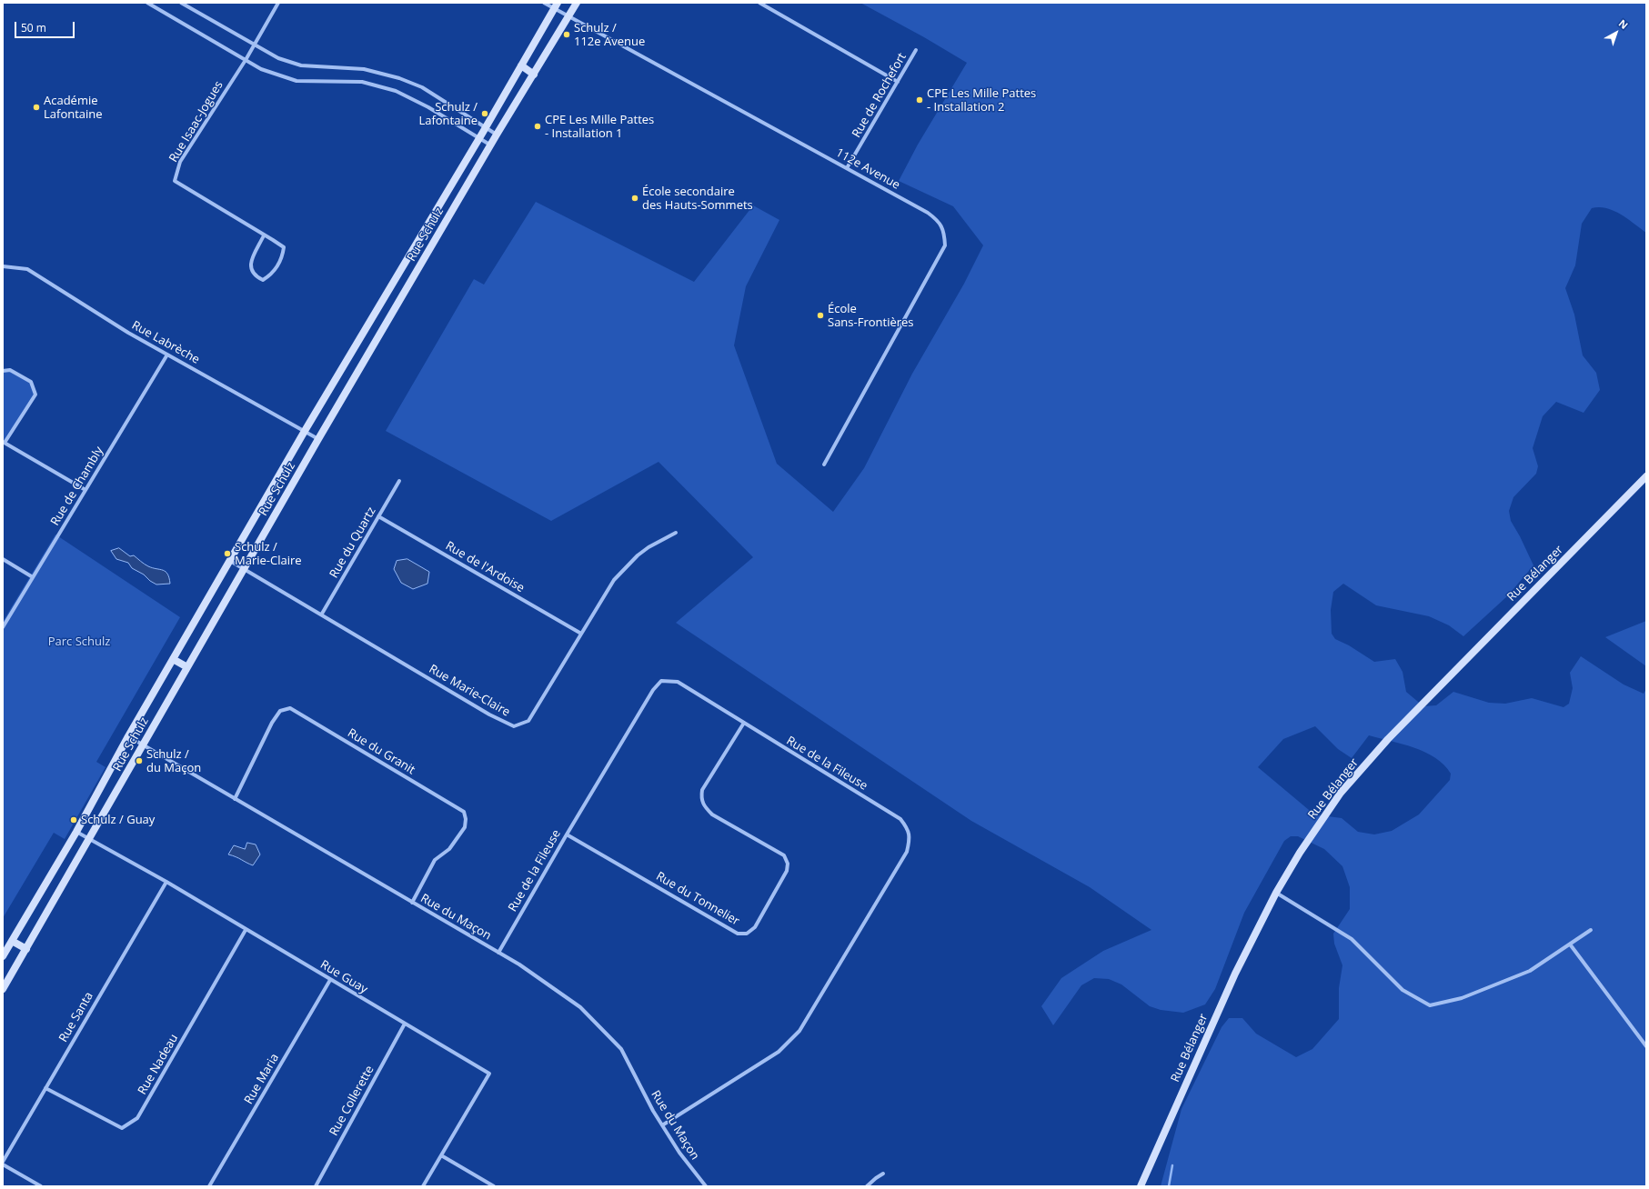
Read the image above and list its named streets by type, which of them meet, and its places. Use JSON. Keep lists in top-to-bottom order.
{
  "streets": {
    "street": [
      "Rue de Rochefort",
      "Rue Isaac-Jogues",
      "112e Avenue",
      "Rue Schulz",
      "Rue Labrèche",
      "Rue de Chambly",
      "Rue du Quartz",
      "Rue de l'Ardoise",
      "Rue Bélanger",
      "Rue Marie-Claire",
      "Rue du Granit",
      "Rue de la Fileuse",
      "Rue du Tonnelier",
      "Rue du Maçon",
      "Rue Guay",
      "Rue Santa",
      "Rue Nadeau",
      "Rue Maria",
      "Rue Collerette"
    ]
  },
  "crossings": [
    ["Rue de Rochefort", "112e Avenue"],
    ["112e Avenue", "Rue Schulz"],
    ["Rue Schulz", "Rue Labrèche"],
    ["Rue Schulz", "Rue Marie-Claire"],
    ["Rue Schulz", "Rue du Maçon"],
    ["Rue Schulz", "Rue Guay"],
    ["Rue Labrèche", "Rue de Chambly"],
    ["Rue du Quartz", "Rue de l'Ardoise"],
    ["Rue du Quartz", "Rue Marie-Claire"],
    ["Rue de l'Ardoise", "Rue Marie-Claire"],
    ["Rue du Granit", "Rue du Maçon"],
    ["Rue de la Fileuse", "Rue du Tonnelier"],
    ["Rue de la Fileuse", "Rue du Maçon"],
    ["Rue Guay", "Rue Santa"],
    ["Rue Guay", "Rue Nadeau"],
    ["Rue Guay", "Rue Maria"],
    ["Rue Guay", "Rue Collerette"],
    ["Rue Santa", "Rue Nadeau"]
  ],
  "parks": ["Parc Schulz"],
  "places": [
    "Schulz / 112e Avenue",
    "CPE Les Mille Pattes - Installation 2",
    "Académie Lafontaine",
    "Schulz / Lafontaine",
    "CPE Les Mille Pattes - Installation 1",
    "École secondaire des Hauts-Sommets",
    "École Sans-Frontières",
    "Schulz / Marie-Claire",
    "Schulz / du Maçon",
    "Schulz / Guay"
  ],
  "scale_bar": "50 m",
  "north": "top right"
}
